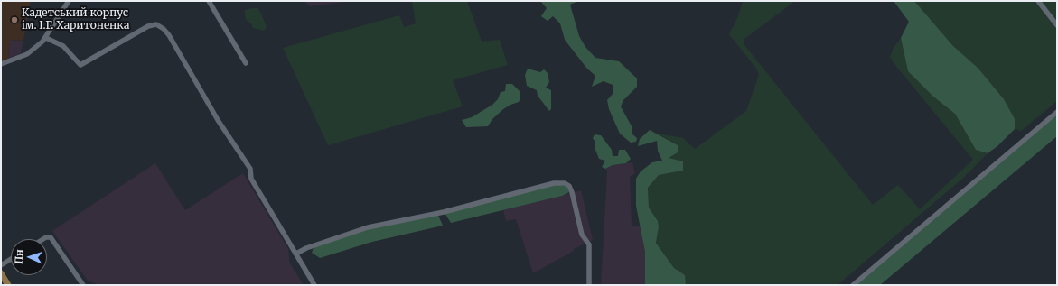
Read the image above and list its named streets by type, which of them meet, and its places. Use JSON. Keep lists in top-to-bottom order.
{
  "places": ["Кадетський корпус ім. І.Г. Харитоненка"],
  "north": "left"
}
